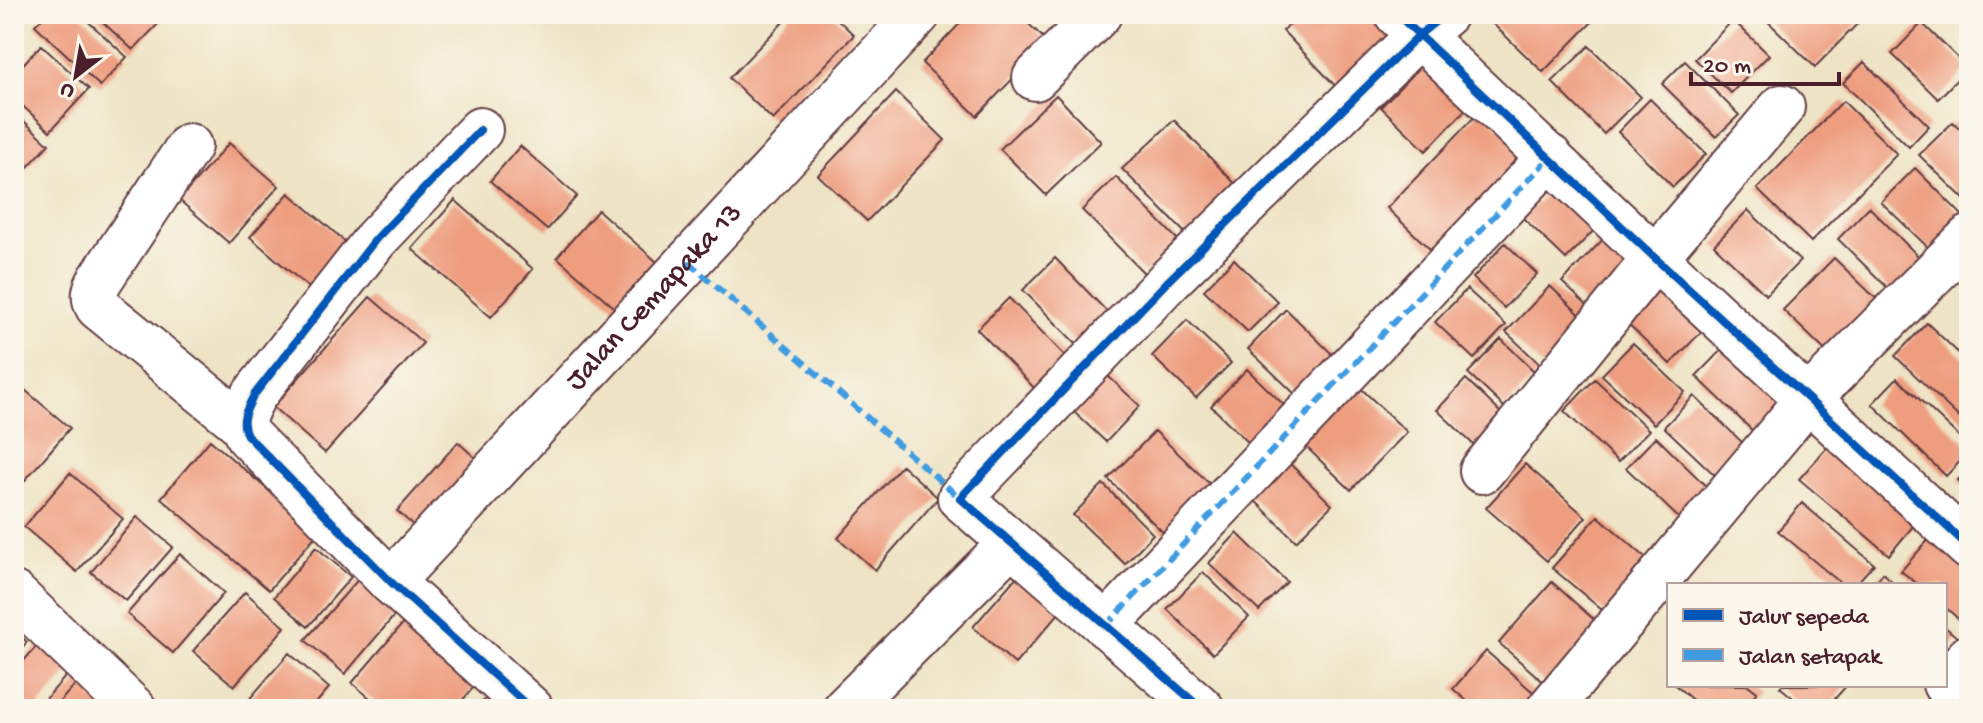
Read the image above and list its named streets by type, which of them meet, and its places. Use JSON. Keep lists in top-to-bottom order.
{
  "streets": {
    "street": ["Jalan Cemapaka 13"]
  },
  "legend": ["Jalur sepeda", "Jalan setapak"],
  "scale_bar": "20 m",
  "north": "bottom left"
}
